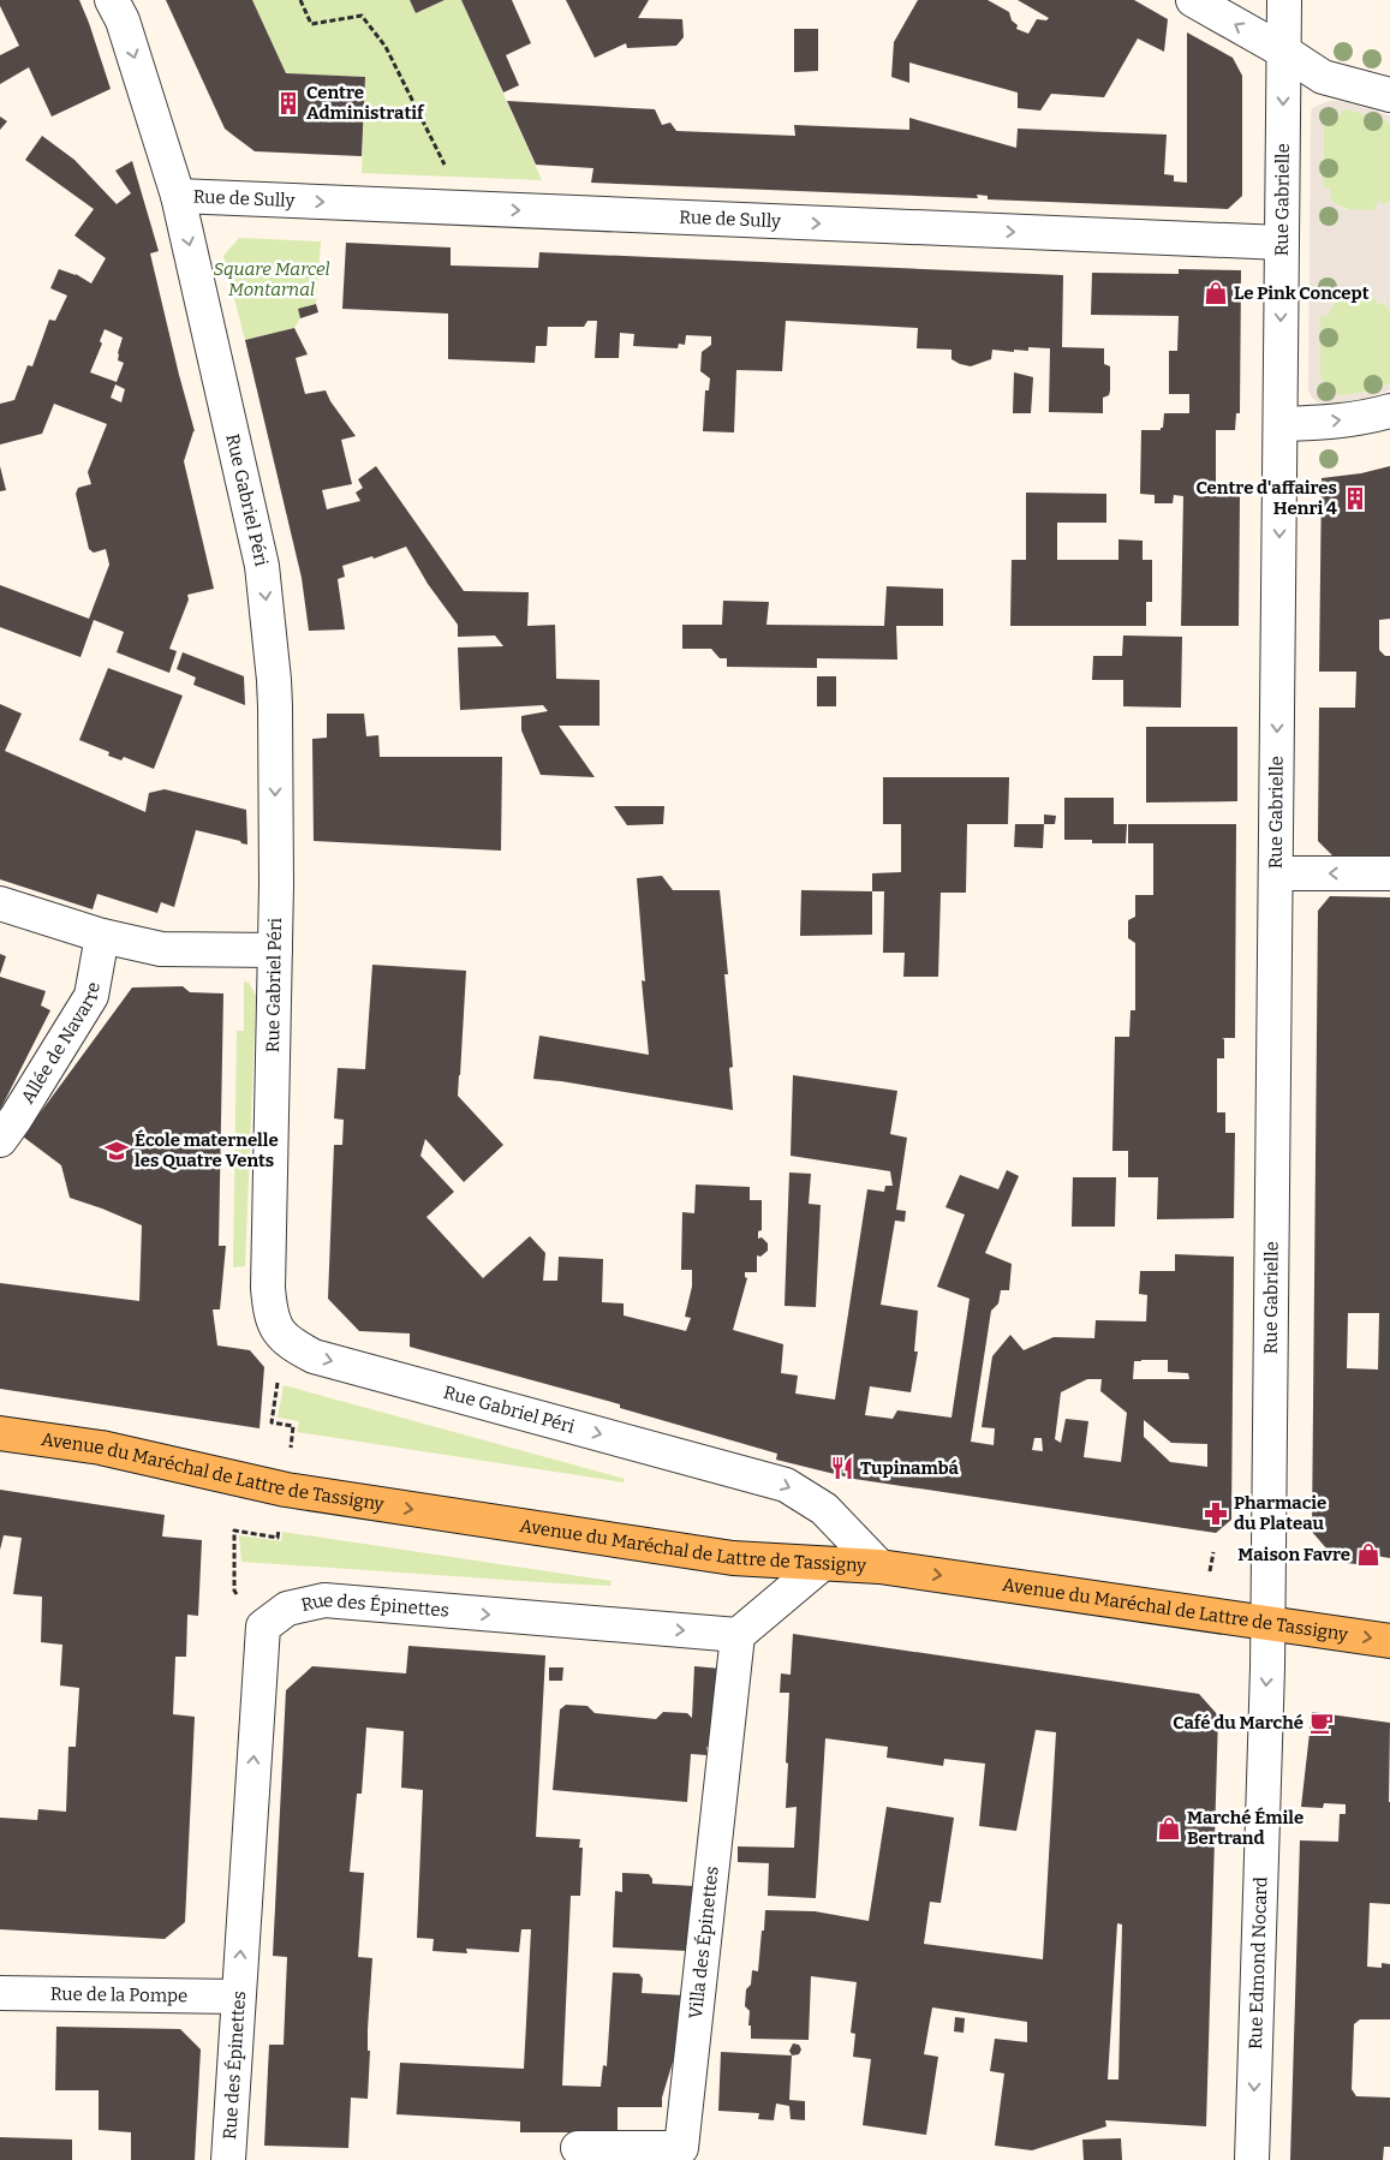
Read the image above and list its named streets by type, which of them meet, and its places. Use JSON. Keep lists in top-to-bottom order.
{
  "streets": {
    "main road": ["Avenue du Maréchal de Lattre de Tassigny"],
    "street": [
      "Rue Gabrielle",
      "Rue de Sully",
      "Rue Gabriel Péri",
      "Allée de Navarre",
      "Rue des Épinettes",
      "Villa des Épinettes",
      "Rue Edmond Nocard",
      "Rue de la Pompe"
    ]
  },
  "crossings": [
    ["Rue Gabrielle", "Rue de Sully"],
    ["Rue Gabrielle", "Avenue du Maréchal de Lattre de Tassigny"],
    ["Rue Gabrielle", "Rue Edmond Nocard"],
    ["Rue de Sully", "Rue Gabriel Péri"],
    ["Rue Gabriel Péri", "Avenue du Maréchal de Lattre de Tassigny"],
    ["Avenue du Maréchal de Lattre de Tassigny", "Rue Edmond Nocard"],
    ["Rue des Épinettes", "Villa des Épinettes"],
    ["Rue des Épinettes", "Rue de la Pompe"]
  ],
  "one_way": [
    "Rue Gabrielle",
    "Rue de Sully",
    "Rue Gabriel Péri",
    "Avenue du Maréchal de Lattre de Tassigny",
    "Rue Edmond Nocard"
  ],
  "parks": ["Square Marcel Montarnal"],
  "places": {
    "building": ["Centre Administratif", "Centre d'affaires Henri 4"],
    "shop": ["Le Pink Concept", "Maison Favre", "Marché Émile Bertrand"],
    "school or university": ["École maternelle les Quatre Vents"],
    "restaurant": ["Tupinambá"],
    "pharmacy": ["Pharmacie du Plateau"],
    "cafe": ["Café du Marché"]
  }
}
